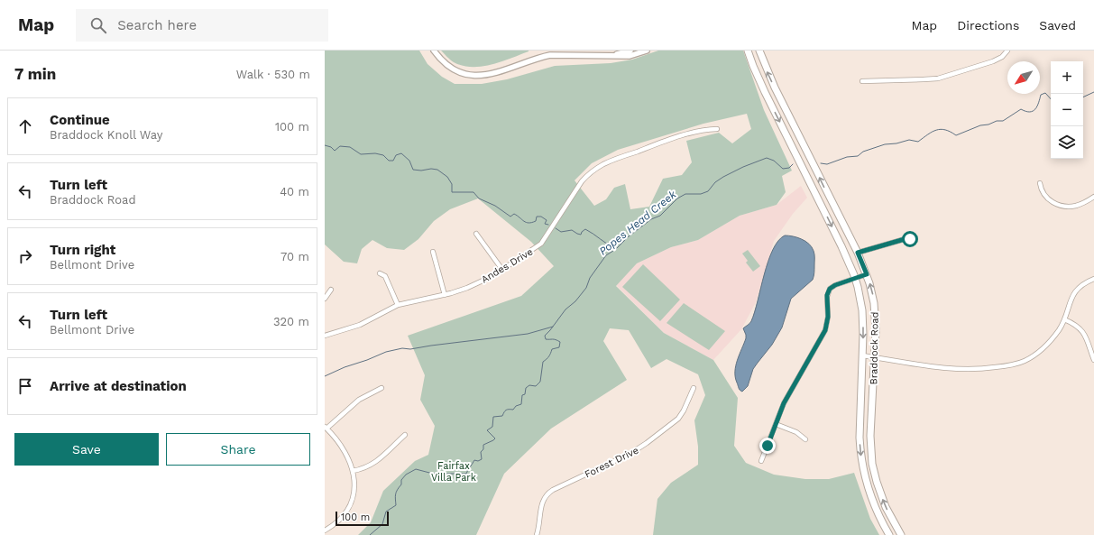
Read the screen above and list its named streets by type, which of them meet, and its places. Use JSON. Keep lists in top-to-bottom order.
{
  "streets": {
    "main road": ["Braddock Road"],
    "street": ["Andes Drive", "Forest Drive"]
  },
  "water": ["Popes Head Creek"],
  "parks": ["Fairfax Villa Park"],
  "scale_bar": "100 m",
  "north": "bottom left",
  "page": {
    "header": "Map",
    "search": "Search here",
    "nav": ["Map", "Directions", "Saved"],
    "heading": ["7 min", "Walk · 530 m"],
    "map_buttons": ["+", "−"],
    "list": [
      ["Continue", "Braddock Knoll Way", "100 m"],
      ["Turn left", "Braddock Road", "40 m"],
      ["Turn right", "Bellmont Drive", "70 m"],
      ["Turn left", "Bellmont Drive", "320 m"],
      "Arrive at destination"
    ],
    "buttons": ["Save", "Share"],
    "scale": "100 m"
  }
}
